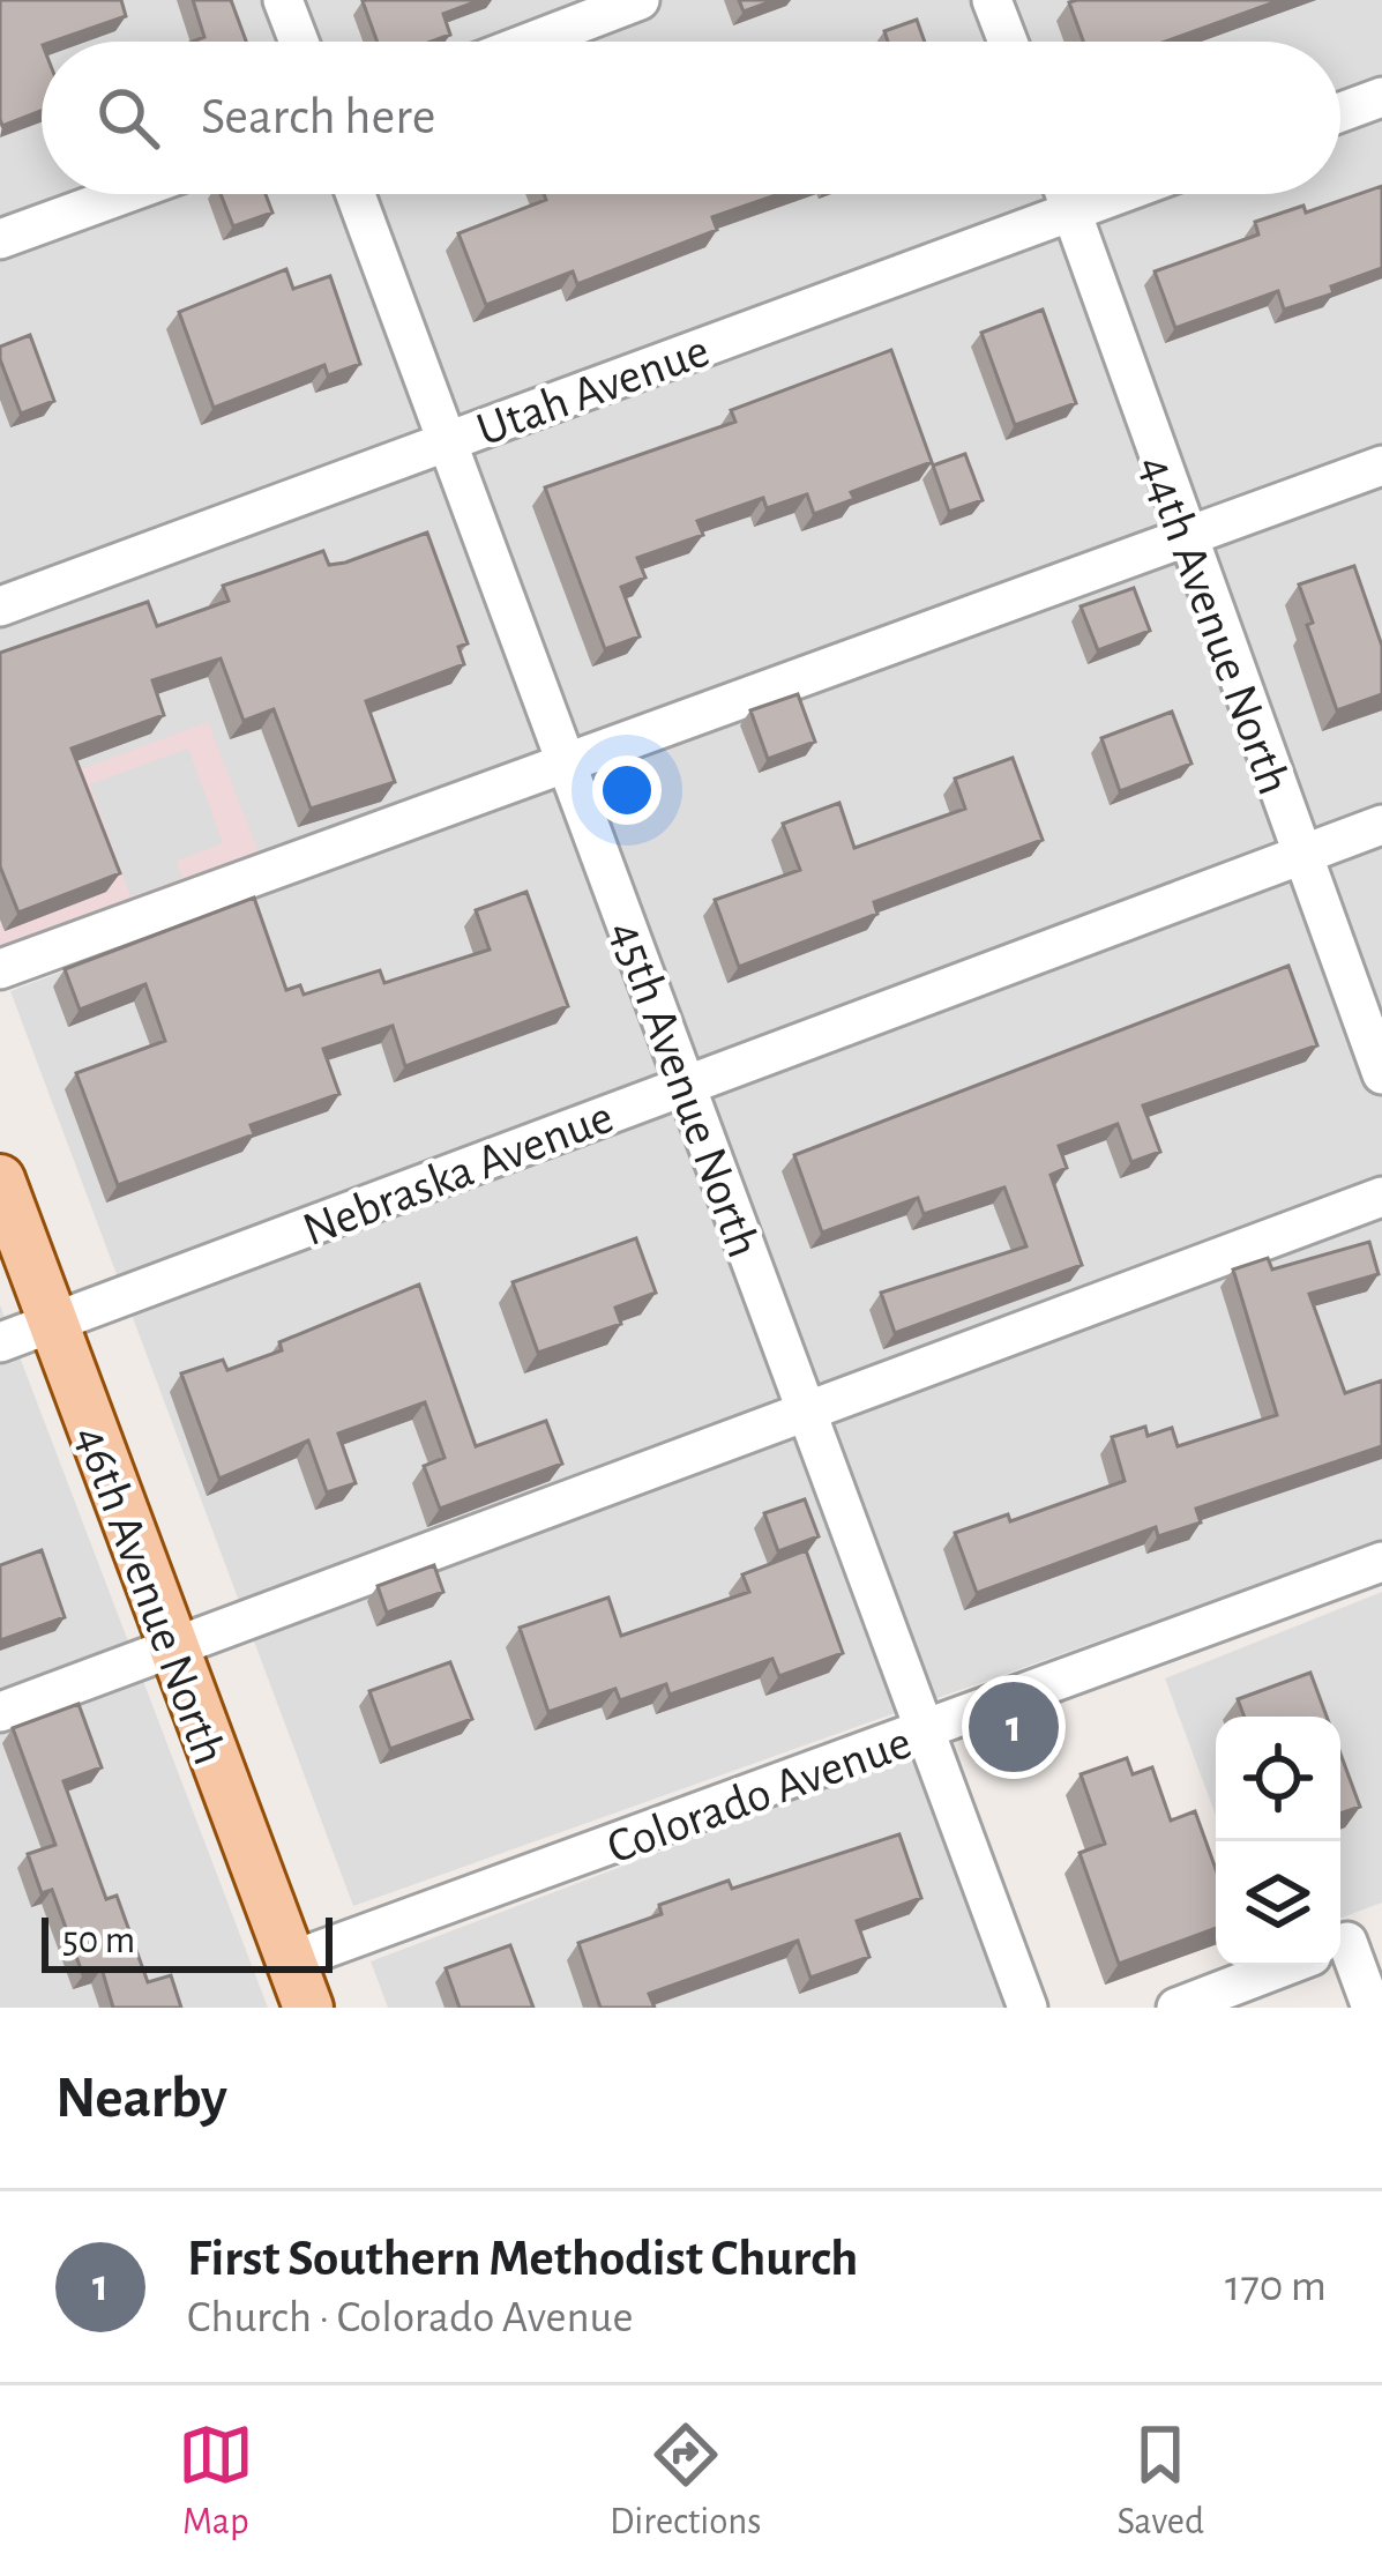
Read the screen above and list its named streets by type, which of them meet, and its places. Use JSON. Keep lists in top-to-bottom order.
{
  "streets": {
    "main road": ["46th Avenue North"],
    "street": [
      "Utah Avenue",
      "44th Avenue North",
      "45th Avenue North",
      "Nebraska Avenue",
      "Colorado Avenue"
    ]
  },
  "crossings": [
    ["Utah Avenue", "44th Avenue North"],
    ["Utah Avenue", "45th Avenue North"],
    ["44th Avenue North", "Nebraska Avenue"],
    ["45th Avenue North", "Nebraska Avenue"],
    ["45th Avenue North", "Colorado Avenue"],
    ["Nebraska Avenue", "46th Avenue North"],
    ["46th Avenue North", "Colorado Avenue"]
  ],
  "scale_bar": "50 m",
  "page": {
    "search": "Search here",
    "pins": "1",
    "scale": "50 m",
    "heading": "Nearby",
    "list": [
      {
        "mark": "1",
        "name": "First Southern Methodist Church",
        "note": "Church · Colorado Avenue",
        "value": "170 m"
      }
    ],
    "nav": ["Map", "Directions", "Saved"]
  }
}
